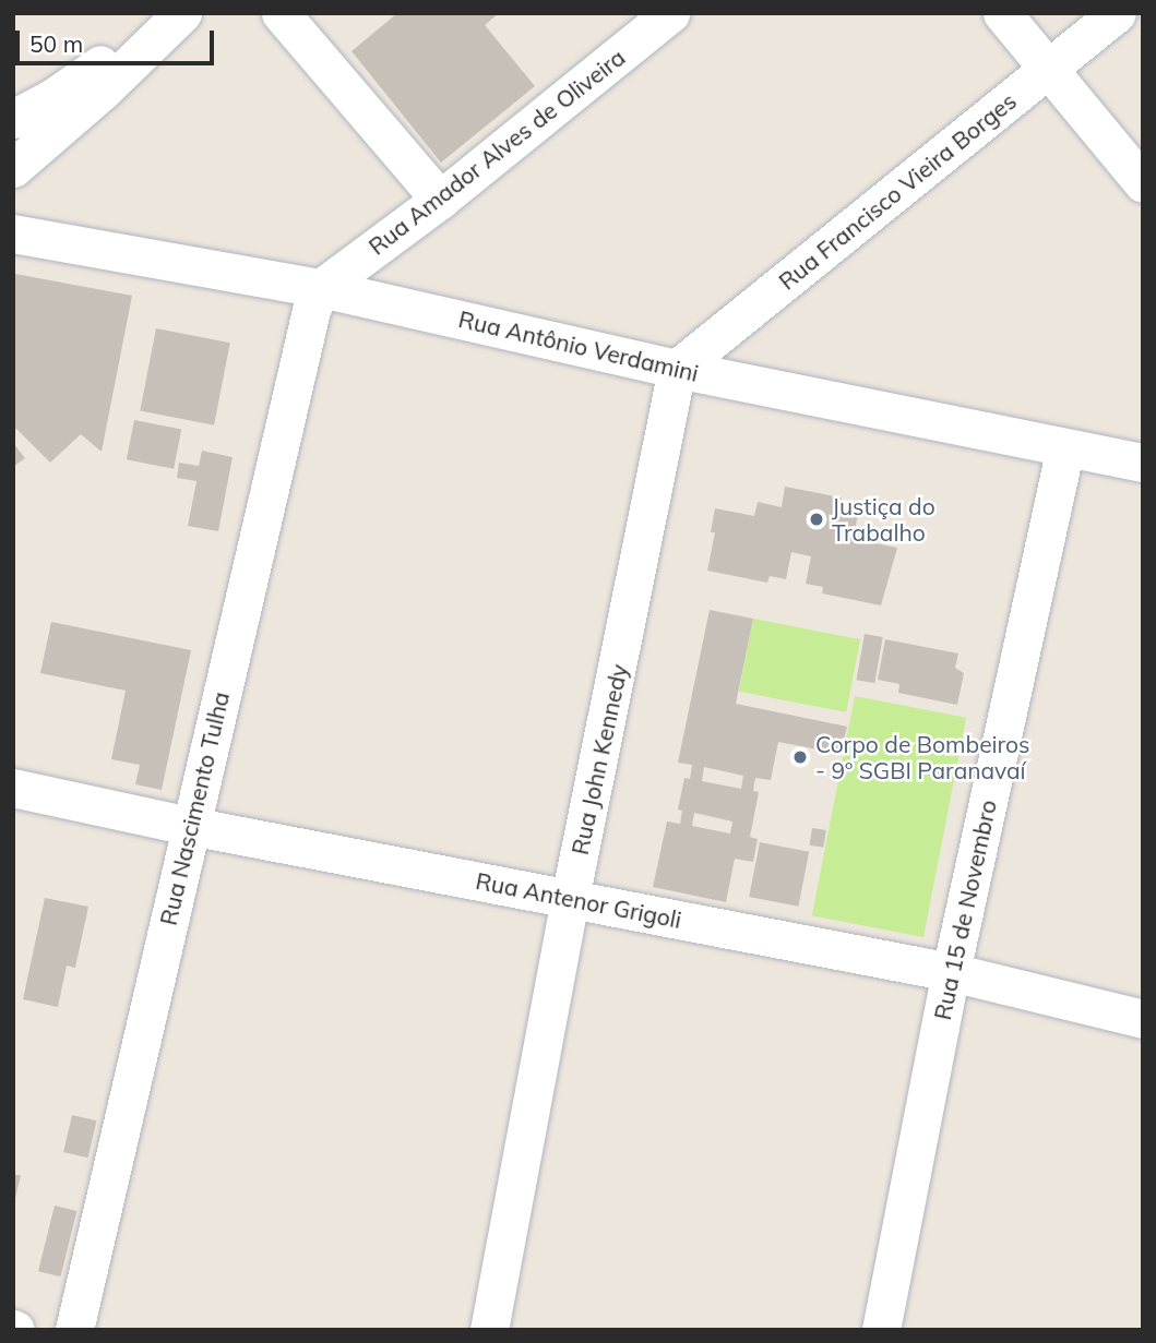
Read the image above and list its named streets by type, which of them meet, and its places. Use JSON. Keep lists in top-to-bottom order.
{
  "streets": {
    "street": [
      "Rua Amador Alves de Oliveira",
      "Rua Francisco Vieira Borges",
      "Rua Antônio Verdamini",
      "Rua John Kennedy",
      "Rua Nascimento Tulha",
      "Rua Antenor Grigoli",
      "Rua 15 de Novembro"
    ]
  },
  "crossings": [
    ["Rua Amador Alves de Oliveira", "Rua Antônio Verdamini"],
    ["Rua Amador Alves de Oliveira", "Rua Nascimento Tulha"],
    ["Rua Francisco Vieira Borges", "Rua Antônio Verdamini"],
    ["Rua Francisco Vieira Borges", "Rua John Kennedy"],
    ["Rua Antônio Verdamini", "Rua John Kennedy"],
    ["Rua Antônio Verdamini", "Rua Nascimento Tulha"],
    ["Rua Antônio Verdamini", "Rua 15 de Novembro"],
    ["Rua John Kennedy", "Rua Antenor Grigoli"],
    ["Rua Nascimento Tulha", "Rua Antenor Grigoli"],
    ["Rua Antenor Grigoli", "Rua 15 de Novembro"]
  ],
  "places": ["Justiça do Trabalho", "Corpo de Bombeiros - 9º SGBI Paranavaí"],
  "scale_bar": "50 m"
}
